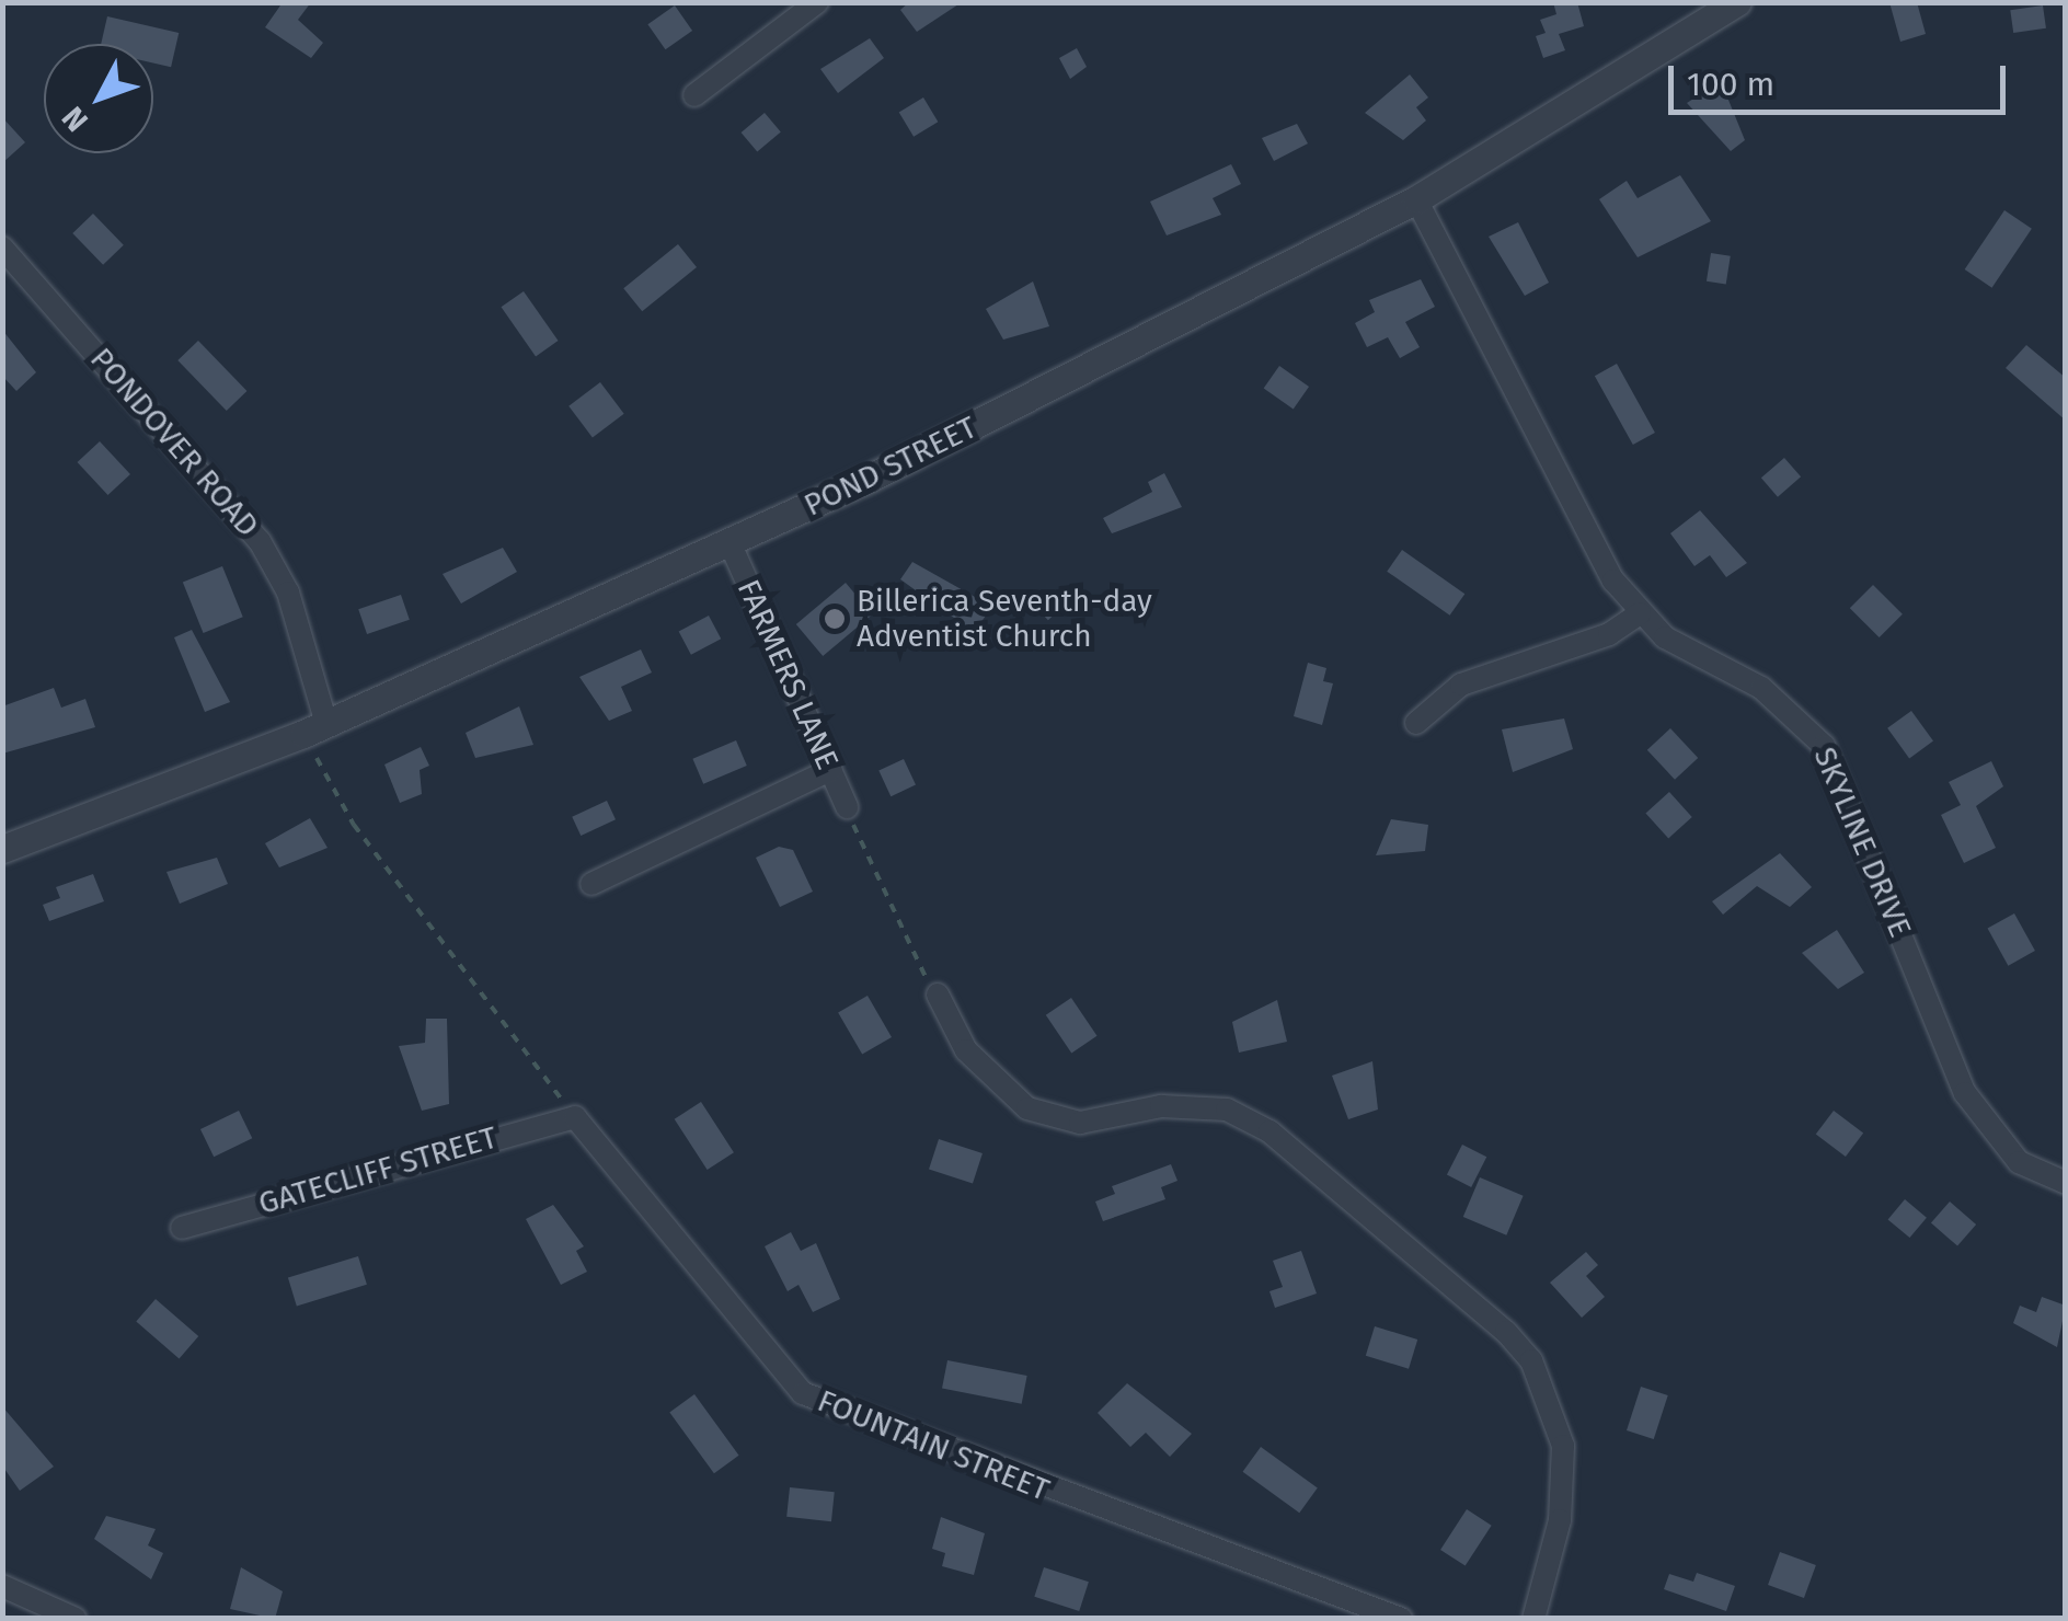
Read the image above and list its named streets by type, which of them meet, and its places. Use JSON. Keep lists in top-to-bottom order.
{
  "streets": {
    "street": [
      "PONDOVER ROAD",
      "POND STREET",
      "FARMERS LANE",
      "SKYLINE DRIVE",
      "GATECLIFF STREET",
      "FOUNTAIN STREET"
    ]
  },
  "crossings": [
    ["PONDOVER ROAD", "POND STREET"],
    ["POND STREET", "FARMERS LANE"],
    ["POND STREET", "SKYLINE DRIVE"],
    ["GATECLIFF STREET", "FOUNTAIN STREET"]
  ],
  "places": ["Billerica Seventh-day Adventist Church"],
  "scale_bar": "100 m",
  "north": "bottom left"
}
